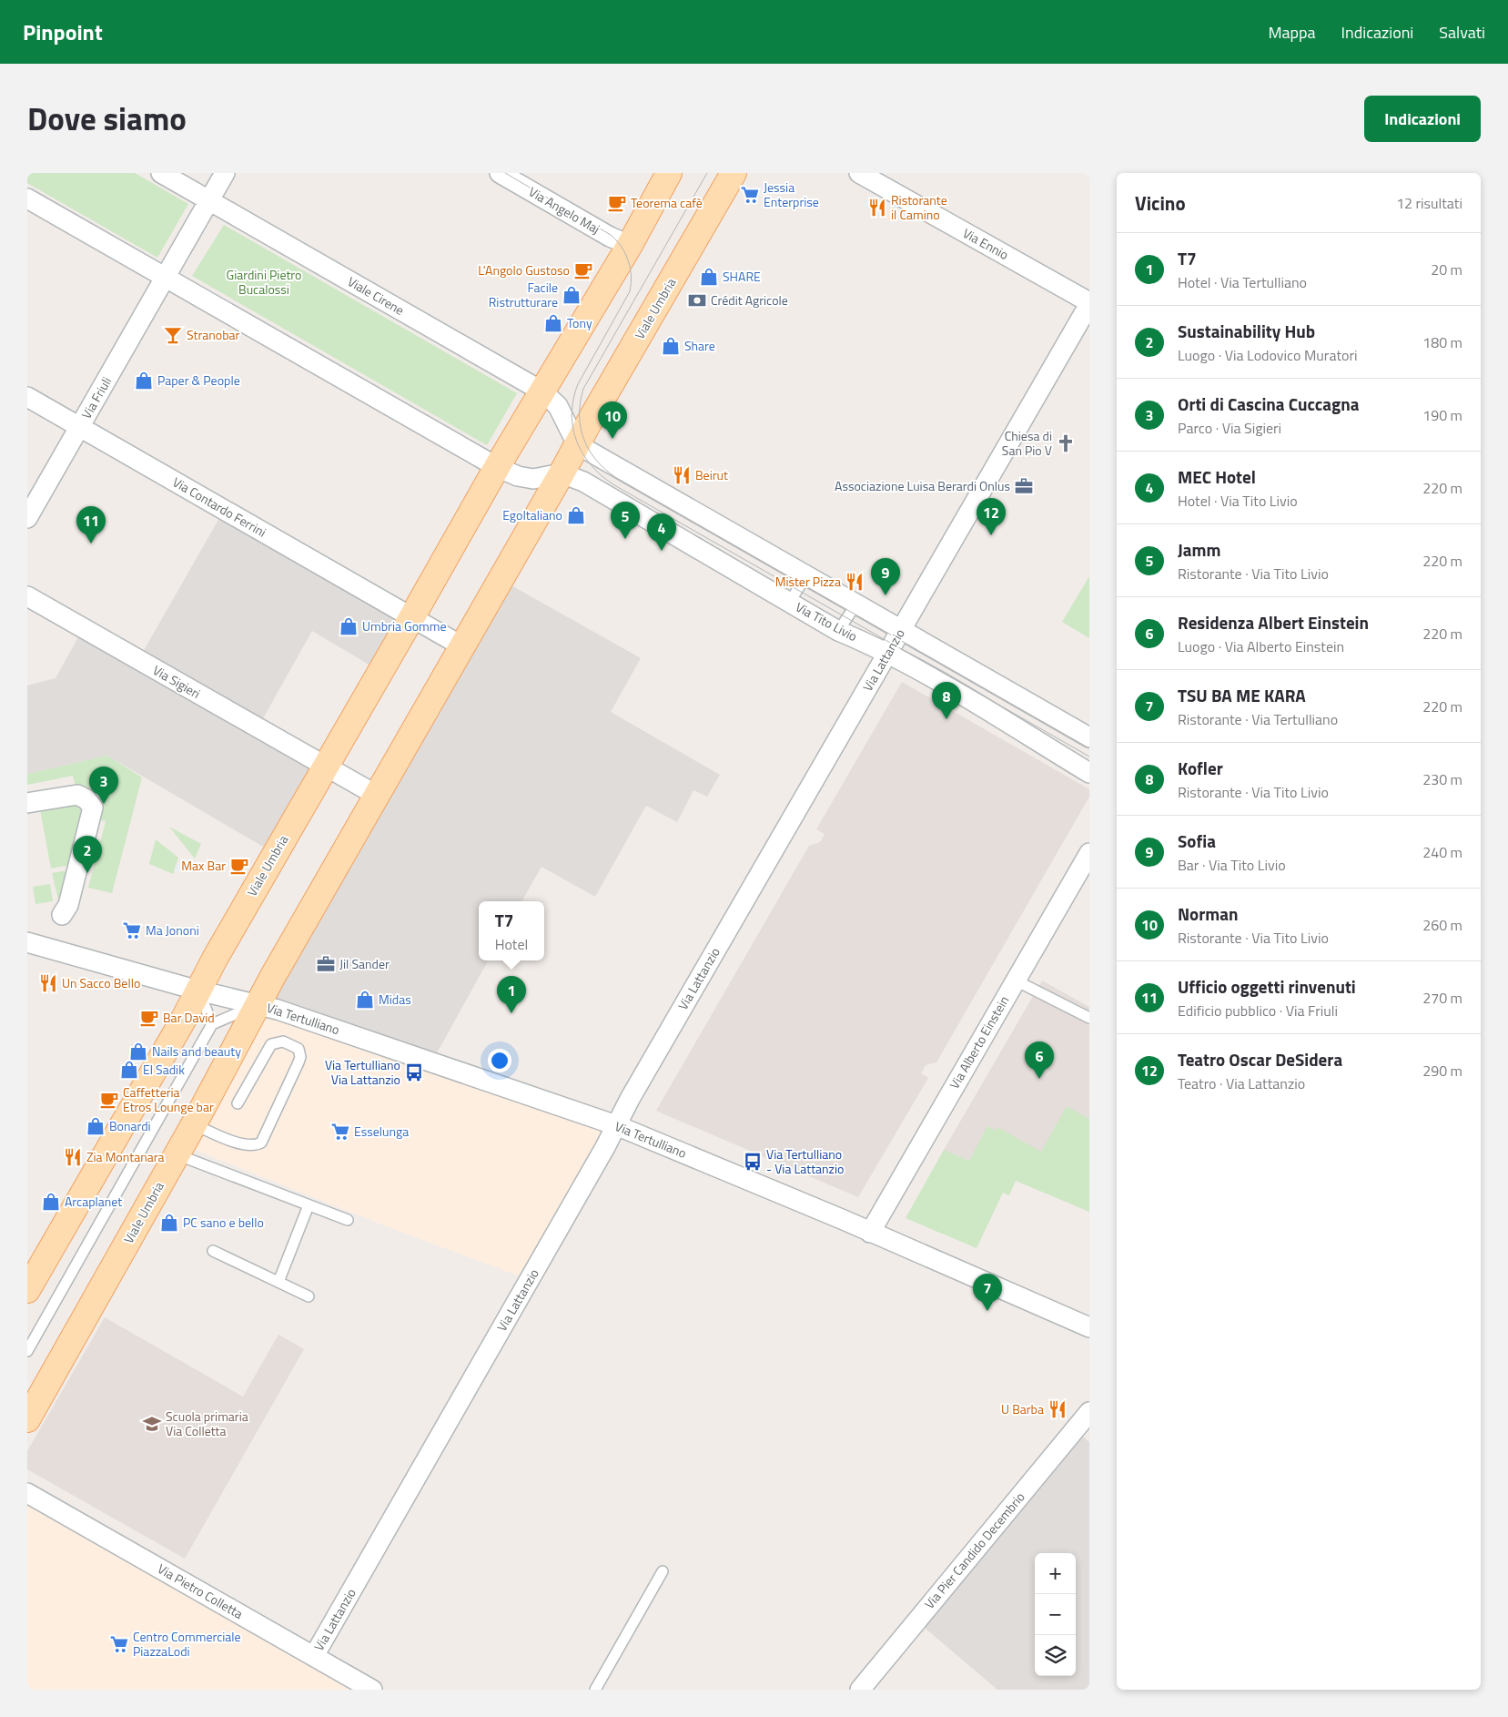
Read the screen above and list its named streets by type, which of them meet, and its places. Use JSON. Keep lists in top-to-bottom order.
{
  "streets": {
    "main road": ["Viale Umbria"],
    "street": [
      "Via Angelo Maj",
      "Via Ennio",
      "Viale Cirene",
      "Via Friuli",
      "Via Contardo Ferrini",
      "Via Tito Livio",
      "Via Lattanzio",
      "Via Sigieri",
      "Via Tertulliano",
      "Via Alberto Einstein",
      "Via Pier Candido Decembrio",
      "Via Pietro Colletta"
    ]
  },
  "crossings": [
    ["Via Angelo Maj", "Viale Umbria"],
    ["Via Ennio", "Via Lattanzio"],
    ["Viale Cirene", "Viale Umbria"],
    ["Viale Umbria", "Via Contardo Ferrini"],
    ["Viale Umbria", "Via Tito Livio"],
    ["Viale Umbria", "Via Sigieri"],
    ["Viale Umbria", "Via Tertulliano"],
    ["Via Friuli", "Via Contardo Ferrini"],
    ["Via Tito Livio", "Via Lattanzio"],
    ["Via Lattanzio", "Via Tertulliano"],
    ["Via Lattanzio", "Via Pietro Colletta"],
    ["Via Tertulliano", "Via Alberto Einstein"]
  ],
  "parks": ["Giardini Pietro Bucalossi"],
  "places": {
    "supermarket": [
      "Jessia Enterprise",
      "Ma Jononi",
      "Esselunga",
      "Centro Commerciale PiazzaLodi"
    ],
    "cafe": [
      "Teorema cafè",
      "L'Angolo Gustoso",
      "Max Bar",
      "Bar David",
      "Caffetteria Etros Lounge bar"
    ],
    "restaurant": [
      "Ristorante il Camino",
      "Beirut",
      "Mister Pizza",
      "Un Sacco Bello",
      "Zia Montanara",
      "U Barba"
    ],
    "shop": [
      "SHARE",
      "Facile Ristrutturare",
      "Tony",
      "Share",
      "Paper & People",
      "EgoItaliano",
      "Umbria Gomme",
      "Midas",
      "Nails and beauty",
      "El Sadik",
      "Bonardi",
      "Arcaplanet",
      "PC sano e bello"
    ],
    "bank": ["Crédit Agricole"],
    "bar": ["Stranobar"],
    "church": ["Chiesa di San Pio V"],
    "office": ["Associazione Luisa Berardi Onlus", "Jil Sander"],
    "bus stop": ["Via Tertulliano Via Lattanzio", "Via Tertulliano - Via Lattanzio"],
    "school or university": ["Scuola primaria Via Colletta"]
  },
  "page": {
    "header": "Pinpoint",
    "nav": ["Mappa", "Indicazioni", "Salvati"],
    "title": "Dove siamo",
    "buttons": "Indicazioni",
    "heading": ["Vicino", "12 risultati"],
    "list": [
      {
        "mark": "1",
        "name": "T7",
        "note": "Hotel · Via Tertulliano",
        "value": "20 m"
      },
      {
        "mark": "2",
        "name": "Sustainability Hub",
        "note": "Luogo · Via Lodovico Muratori",
        "value": "180 m"
      },
      {
        "mark": "3",
        "name": "Orti di Cascina Cuccagna",
        "note": "Parco · Via Sigieri",
        "value": "190 m"
      },
      {
        "mark": "4",
        "name": "MEC Hotel",
        "note": "Hotel · Via Tito Livio",
        "value": "220 m"
      },
      {
        "mark": "5",
        "name": "Jamm",
        "note": "Ristorante · Via Tito Livio",
        "value": "220 m"
      },
      {
        "mark": "6",
        "name": "Residenza Albert Einstein",
        "note": "Luogo · Via Alberto Einstein",
        "value": "220 m"
      },
      {
        "mark": "7",
        "name": "TSU BA ME KARA",
        "note": "Ristorante · Via Tertulliano",
        "value": "220 m"
      },
      {
        "mark": "8",
        "name": "Kofler",
        "note": "Ristorante · Via Tito Livio",
        "value": "230 m"
      },
      {
        "mark": "9",
        "name": "Sofia",
        "note": "Bar · Via Tito Livio",
        "value": "240 m"
      },
      {
        "mark": "10",
        "name": "Norman",
        "note": "Ristorante · Via Tito Livio",
        "value": "260 m"
      },
      {
        "mark": "11",
        "name": "Ufficio oggetti rinvenuti",
        "note": "Edificio pubblico · Via Friuli",
        "value": "270 m"
      },
      {
        "mark": "12",
        "name": "Teatro Oscar DeSidera",
        "note": "Teatro · Via Lattanzio",
        "value": "290 m"
      }
    ],
    "pins": [
      "10",
      "12",
      "5",
      "11",
      "4",
      "9",
      "8",
      "3",
      "2",
      "1",
      "6",
      "7"
    ],
    "popup": ["T7", "Hotel"],
    "map_buttons": ["+", "−"]
  }
}
